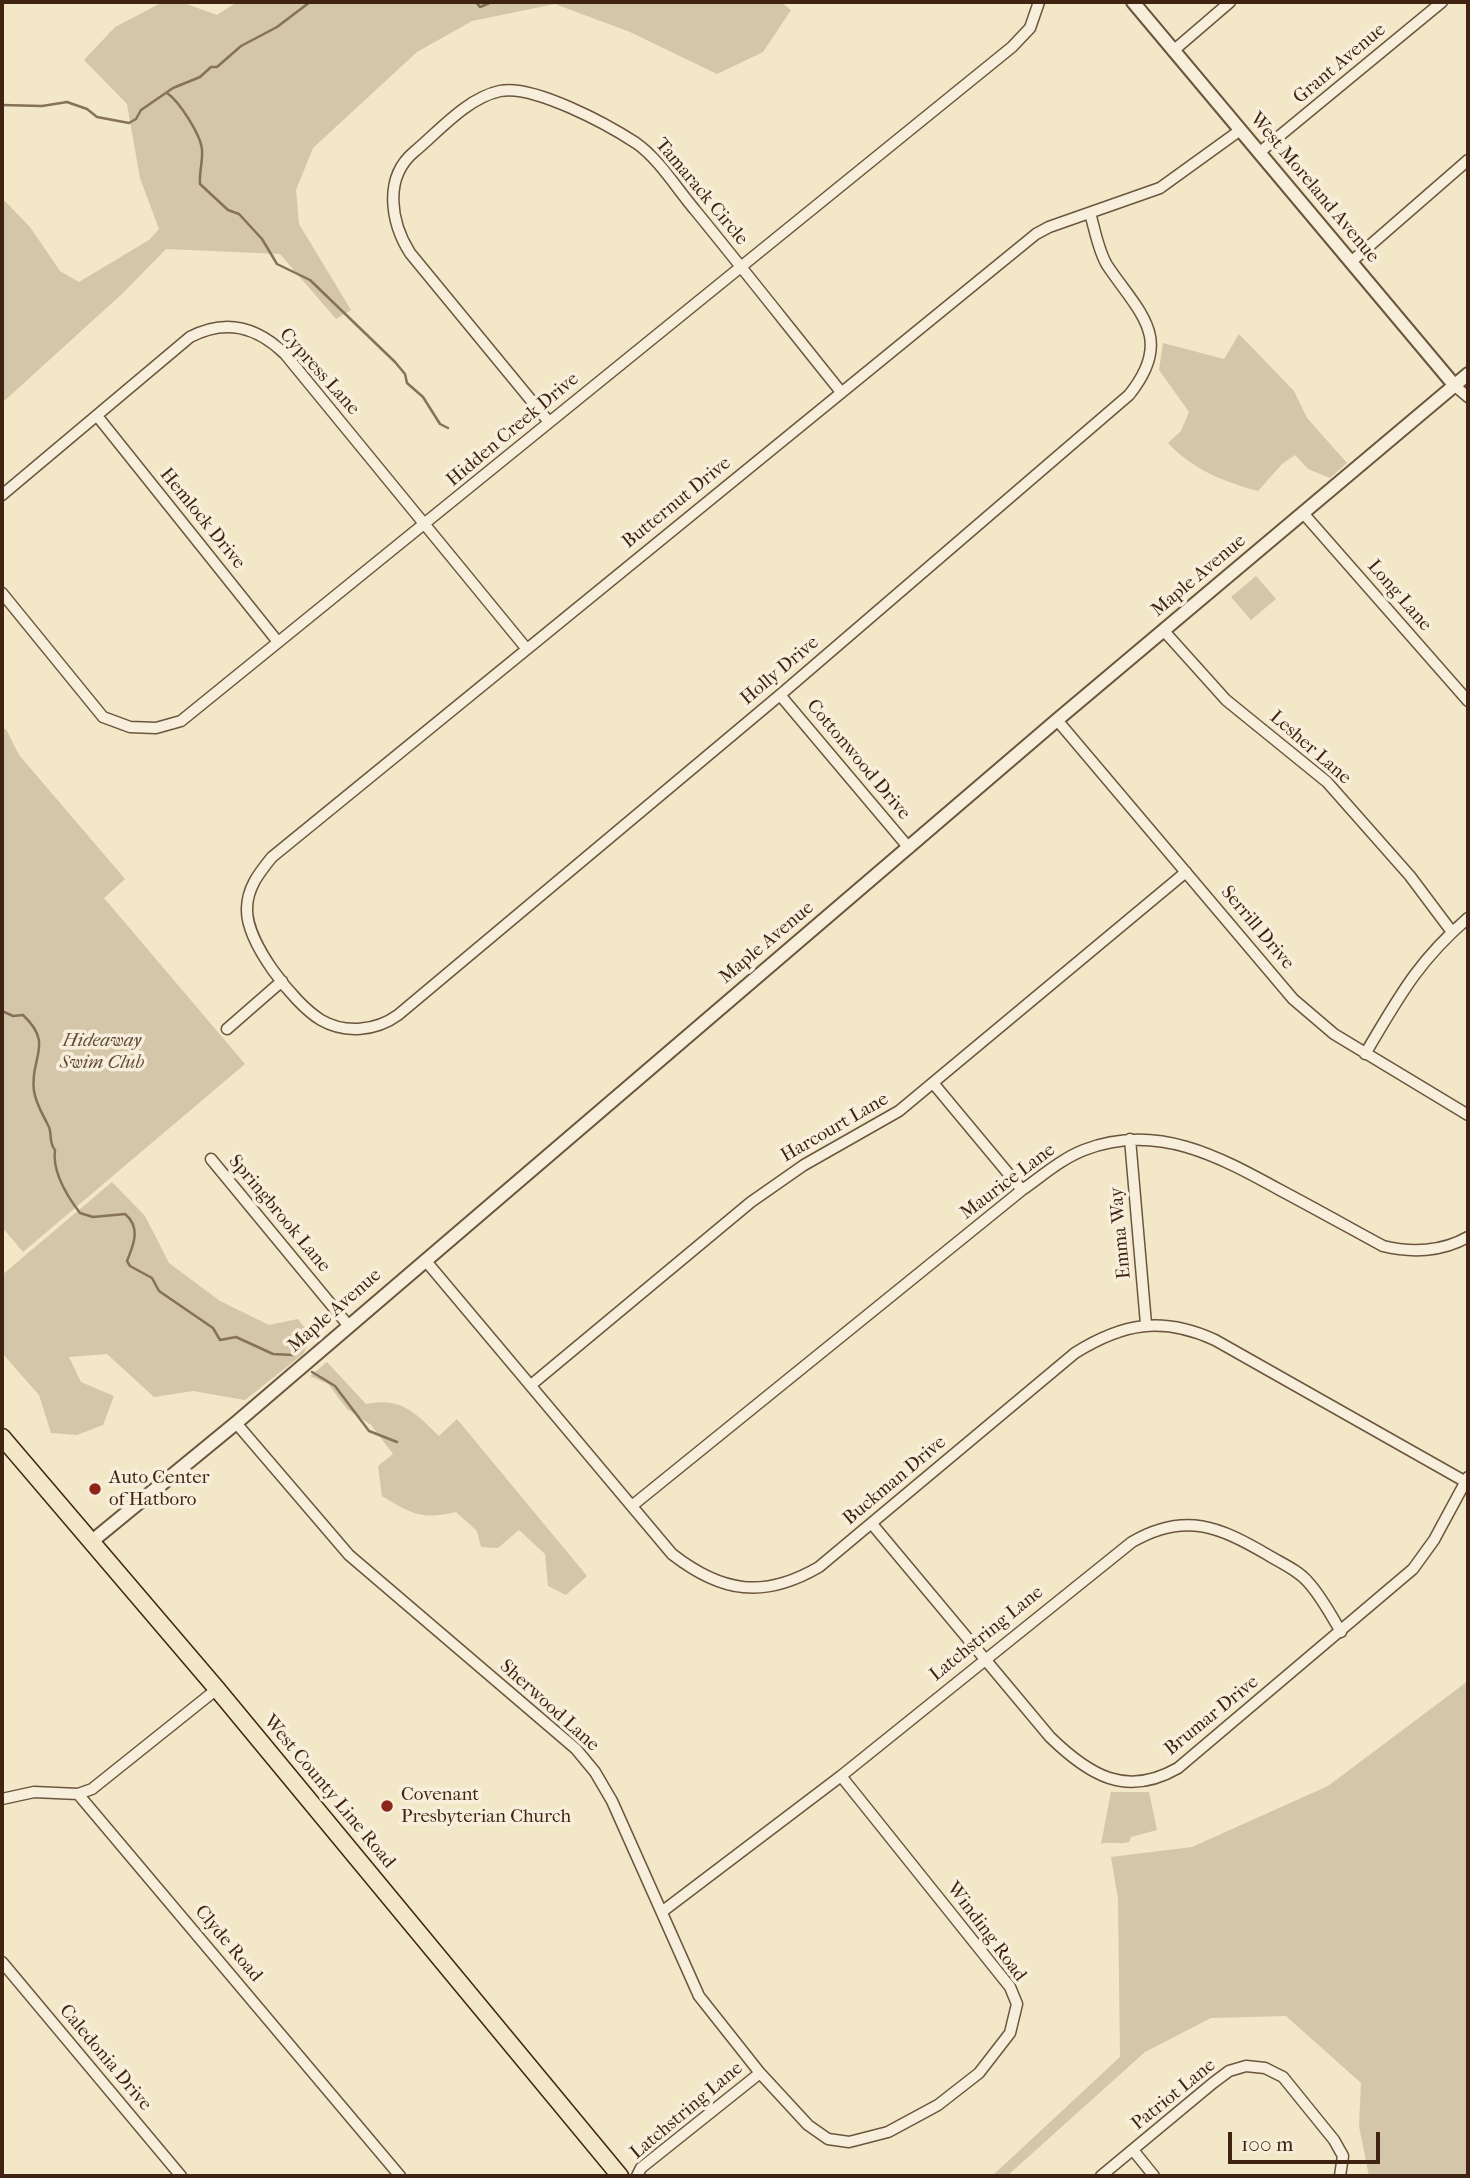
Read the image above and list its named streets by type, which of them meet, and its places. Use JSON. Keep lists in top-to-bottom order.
{
  "streets": {
    "main road": ["West County Line Road"],
    "street": [
      "Grant Avenue",
      "West Moreland Avenue",
      "Tamarack Circle",
      "Cypress Lane",
      "Hidden Creek Drive",
      "Butternut Drive",
      "Hemlock Drive",
      "Maple Avenue",
      "Long Lane",
      "Holly Drive",
      "Lesher Lane",
      "Cottonwood Drive",
      "Serrill Drive",
      "Harcourt Lane",
      "Maurice Lane",
      "Springbrook Lane",
      "Emma Way",
      "Buckman Drive",
      "Latchstring Lane",
      "Sherwood Lane",
      "Brumar Drive",
      "Winding Road",
      "Clyde Road",
      "Caledonia Drive",
      "Patriot Lane"
    ]
  },
  "crossings": [
    ["Grant Avenue", "West Moreland Avenue"],
    ["West Moreland Avenue", "Butternut Drive"],
    ["West Moreland Avenue", "Maple Avenue"],
    ["Tamarack Circle", "Hidden Creek Drive"],
    ["Tamarack Circle", "Butternut Drive"],
    ["Cypress Lane", "Hidden Creek Drive"],
    ["Cypress Lane", "Butternut Drive"],
    ["Cypress Lane", "Hemlock Drive"],
    ["Hidden Creek Drive", "Hemlock Drive"],
    ["Butternut Drive", "Holly Drive"],
    ["Maple Avenue", "Long Lane"],
    ["Maple Avenue", "Lesher Lane"],
    ["Maple Avenue", "Cottonwood Drive"],
    ["Maple Avenue", "Serrill Drive"],
    ["Maple Avenue", "Springbrook Lane"],
    ["Maple Avenue", "Buckman Drive"],
    ["Maple Avenue", "Sherwood Lane"],
    ["Maple Avenue", "West County Line Road"],
    ["Holly Drive", "Cottonwood Drive"],
    ["Serrill Drive", "Harcourt Lane"],
    ["Harcourt Lane", "Buckman Drive"],
    ["Maurice Lane", "Emma Way"],
    ["Maurice Lane", "Buckman Drive"],
    ["Emma Way", "Buckman Drive"],
    ["Buckman Drive", "Brumar Drive"],
    ["Latchstring Lane", "Sherwood Lane"],
    ["Latchstring Lane", "Brumar Drive"],
    ["Latchstring Lane", "Winding Road"],
    ["Sherwood Lane", "Winding Road"]
  ],
  "parks": ["Hideaway Swim Club"],
  "places": ["Auto Center of Hatboro", "Covenant Presbyterian Church"],
  "scale_bar": "100 m"
}
